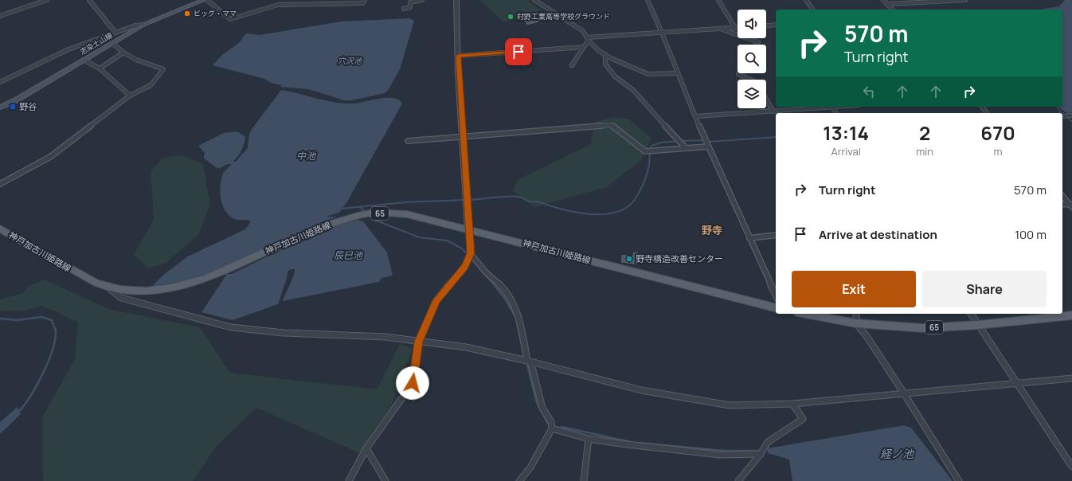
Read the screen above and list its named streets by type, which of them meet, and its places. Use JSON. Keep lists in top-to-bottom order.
{
  "streets": {
    "main road": ["志染土山線", "65", "神戸加古川姫路線"]
  },
  "districts": ["野寺"],
  "water": [
    "穴沢池",
    "中池",
    "辰巳池",
    "経ノ池"
  ],
  "places": {
    "other": ["ビッグ・ママ", "村野工業高等学校グラウンド", "野寺構造改善センター"],
    "transit": ["野谷"]
  },
  "page": {
    "turn": ["570 m", "Turn right"],
    "eta": [
      "13:14",
      "Arrival",
      "2",
      "min",
      "670",
      "m"
    ],
    "list": [
      {
        "name": "Turn right",
        "value": "570 m"
      },
      {
        "name": "Arrive at destination",
        "value": "100 m"
      }
    ],
    "buttons": ["Exit", "Share"]
  }
}
